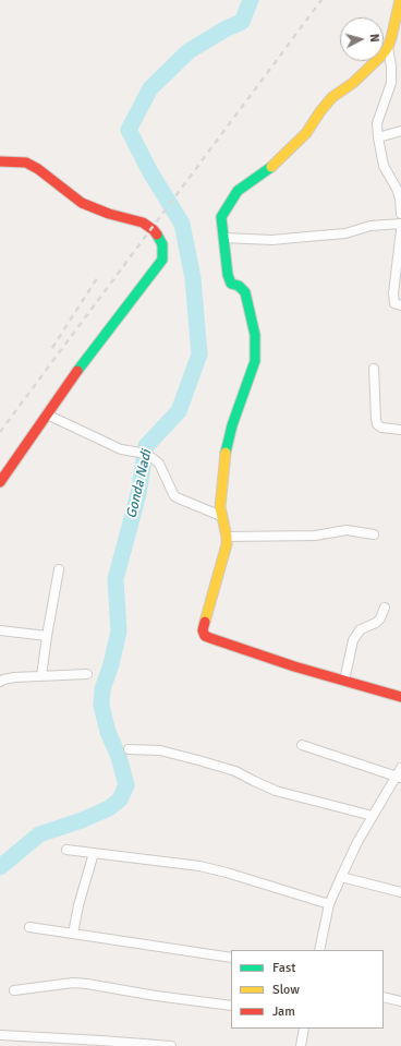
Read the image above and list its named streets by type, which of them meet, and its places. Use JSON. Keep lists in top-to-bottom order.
{
  "water": ["Gonda Nadi"],
  "legend": ["Fast", "Slow", "Jam"],
  "north": "right"
}
